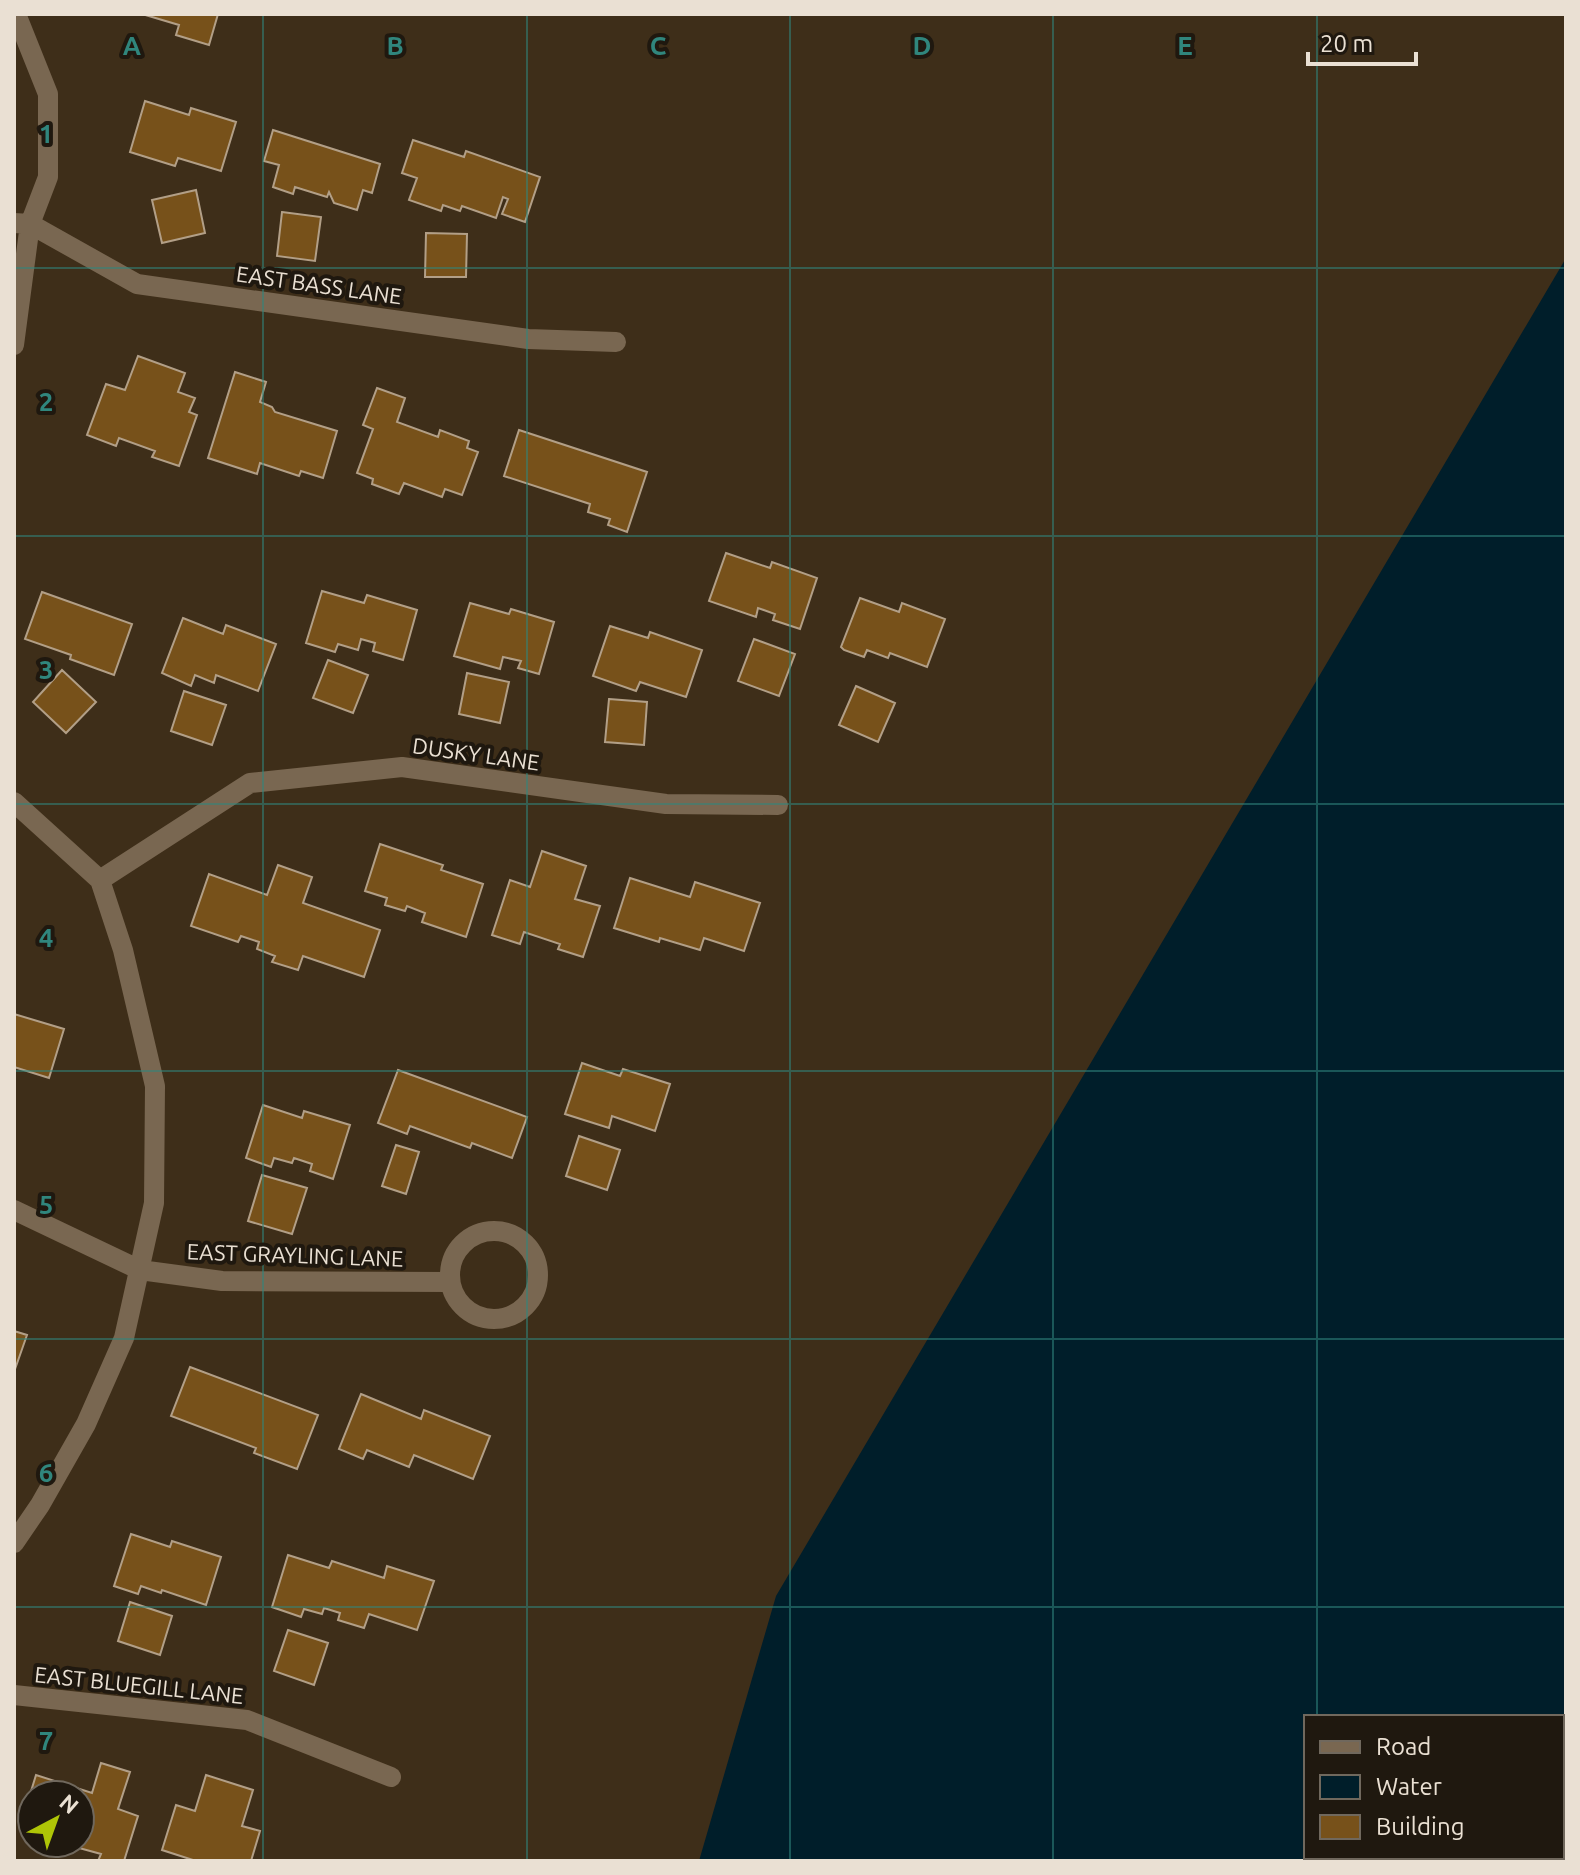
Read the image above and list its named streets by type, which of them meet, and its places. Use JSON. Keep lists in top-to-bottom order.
{
  "streets": {
    "street": [
      "EAST BASS LANE",
      "DUSKY LANE",
      "EAST GRAYLING LANE",
      "EAST BLUEGILL LANE"
    ]
  },
  "legend": ["Road", "Water", "Building"],
  "scale_bar": "20 m",
  "north": "top right",
  "grid": {
    "columns": [
      "A",
      "B",
      "C",
      "D",
      "E"
    ],
    "rows": [
      "1",
      "2",
      "3",
      "4",
      "5",
      "6",
      "7"
    ]
  }
}
